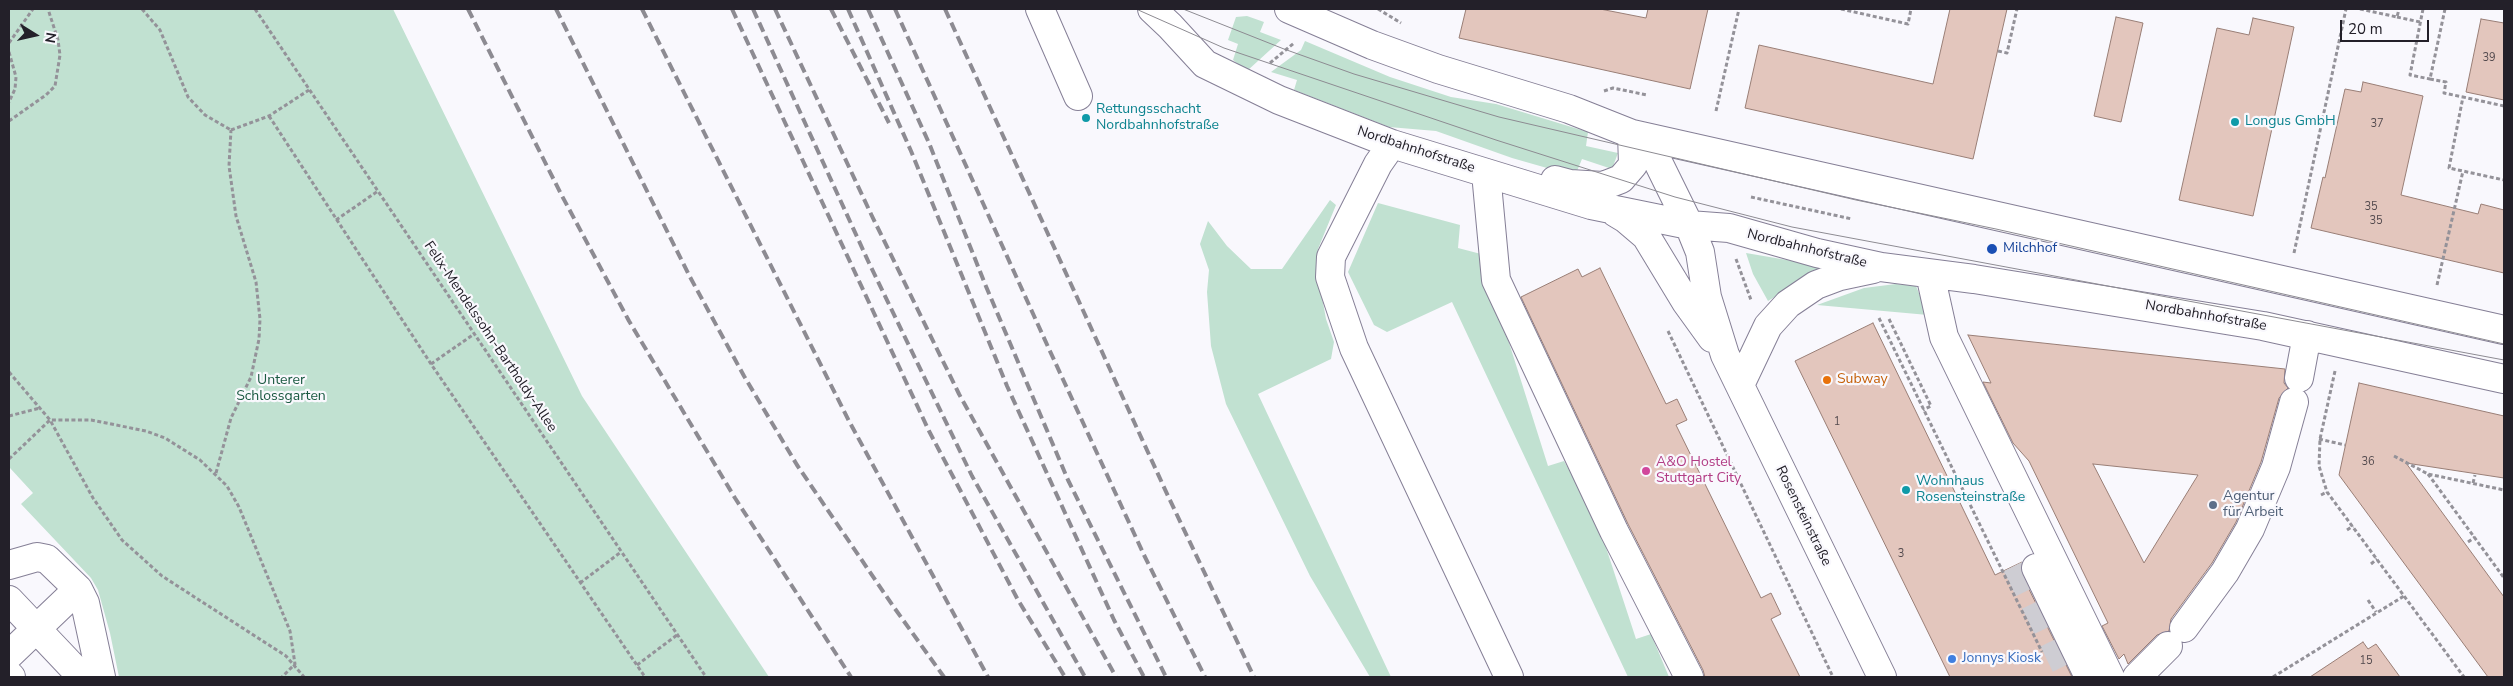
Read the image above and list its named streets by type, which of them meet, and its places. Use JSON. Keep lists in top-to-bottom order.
{
  "streets": {
    "street": ["Nordbahnhofstraße", "Rosensteinstraße"],
    "path": ["Felix-Mendelssohn-Bartholdy-Allee"]
  },
  "crossings": [
    ["Nordbahnhofstraße", "Rosensteinstraße"]
  ],
  "parks": ["Unterer Schlossgarten"],
  "places": [
    "Rettungsschacht Nordbahnhofstraße",
    "Longus GmbH",
    "Milchhof",
    "Subway",
    "A&O Hostel Stuttgart City",
    "Wohnhaus Rosensteinstraße",
    "Agentur für Arbeit",
    "Jonnys Kiosk"
  ],
  "house_numbers": [
    "39",
    "37",
    "35",
    "35",
    "1",
    "36",
    "3",
    "15"
  ],
  "scale_bar": "20 m",
  "north": "right"
}
